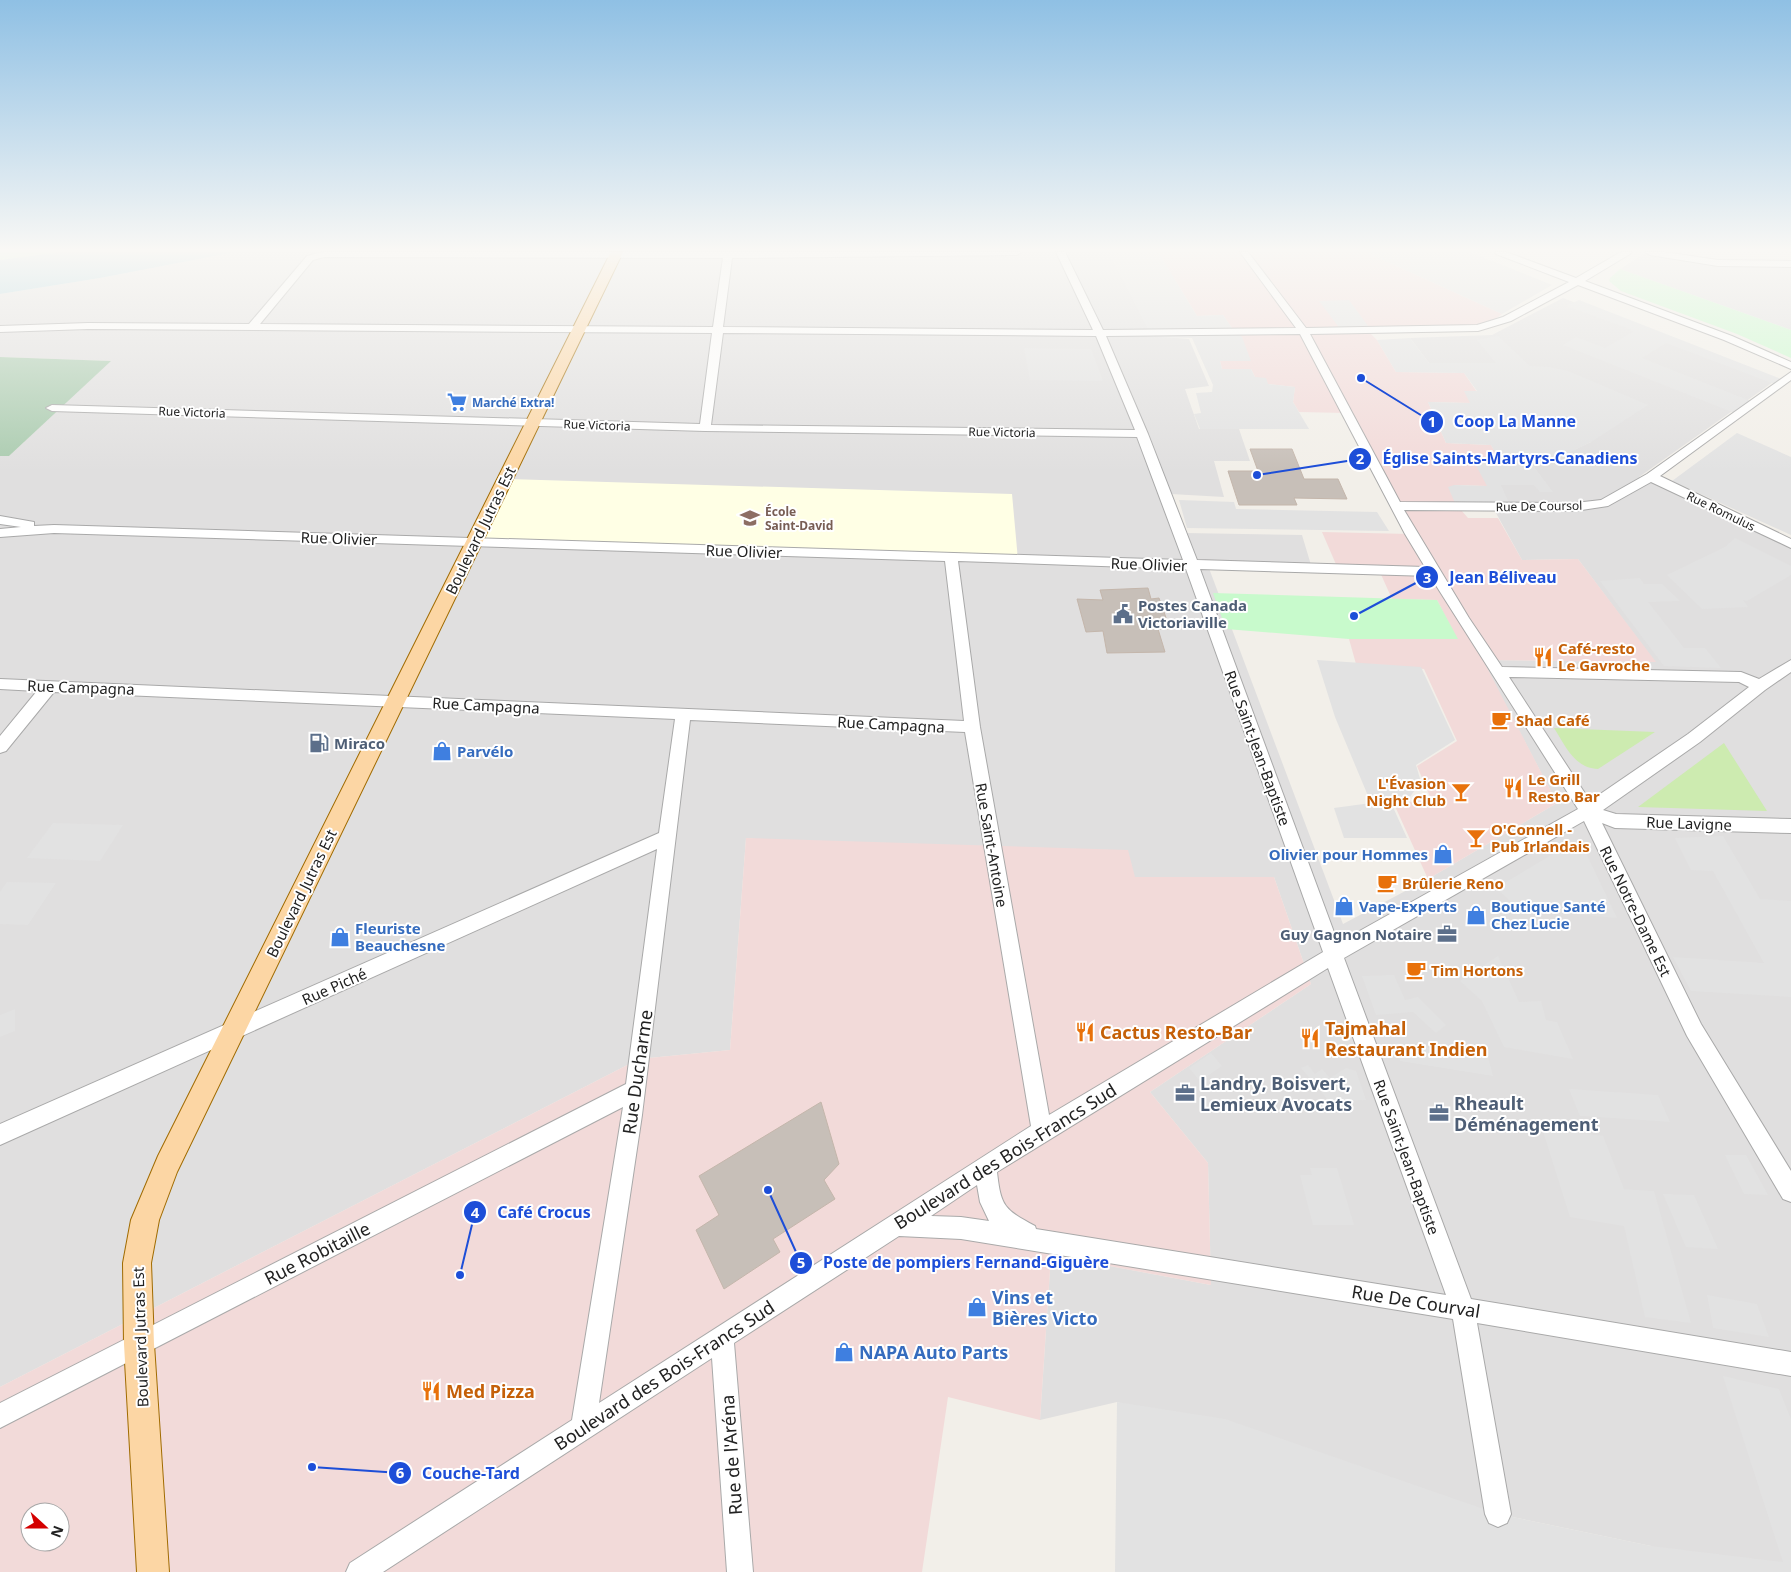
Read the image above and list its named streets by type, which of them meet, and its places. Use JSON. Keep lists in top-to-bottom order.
{
  "streets": {
    "main road": ["Boulevard Jutras Est"],
    "street": [
      "Rue Victoria",
      "Rue De Coursol",
      "Rue Romulus",
      "Rue Olivier",
      "Rue Campagna",
      "Rue Saint-Jean-Baptiste",
      "Rue Lavigne",
      "Rue Saint-Antoine",
      "Rue Notre-Dame Est",
      "Rue Piché",
      "Rue Ducharme",
      "Boulevard des Bois-Francs Sud",
      "Rue Robitaille",
      "Rue De Courval",
      "Rue de l'Aréna"
    ]
  },
  "crossings": [
    ["Rue Victoria", "Boulevard Jutras Est"],
    ["Rue Victoria", "Rue Saint-Jean-Baptiste"],
    ["Rue De Coursol", "Rue Romulus"],
    ["Rue De Coursol", "Rue Notre-Dame Est"],
    ["Boulevard Jutras Est", "Rue Olivier"],
    ["Boulevard Jutras Est", "Rue Campagna"],
    ["Boulevard Jutras Est", "Rue Piché"],
    ["Boulevard Jutras Est", "Rue Robitaille"],
    ["Rue Olivier", "Rue Saint-Jean-Baptiste"],
    ["Rue Olivier", "Rue Saint-Antoine"],
    ["Rue Olivier", "Rue Notre-Dame Est"],
    ["Rue Campagna", "Rue Saint-Antoine"],
    ["Rue Campagna", "Rue Ducharme"],
    ["Rue Saint-Jean-Baptiste", "Boulevard des Bois-Francs Sud"],
    ["Rue Saint-Jean-Baptiste", "Rue De Courval"],
    ["Rue Lavigne", "Rue Notre-Dame Est"],
    ["Rue Lavigne", "Boulevard des Bois-Francs Sud"],
    ["Rue Saint-Antoine", "Boulevard des Bois-Francs Sud"],
    ["Rue Notre-Dame Est", "Boulevard des Bois-Francs Sud"],
    ["Rue Piché", "Rue Ducharme"],
    ["Rue Ducharme", "Boulevard des Bois-Francs Sud"],
    ["Rue Ducharme", "Rue Robitaille"],
    ["Boulevard des Bois-Francs Sud", "Rue De Courval"],
    ["Boulevard des Bois-Francs Sud", "Rue de l'Aréna"]
  ],
  "places": {
    "other": [
      "Coop La Manne",
      "Église Saints-Martyrs-Canadiens",
      "Jean Béliveau",
      "Poste de pompiers Fernand-Giguère",
      "Café Crocus",
      "Couche-Tard"
    ],
    "supermarket": ["Marché Extra!"],
    "school or university": ["École Saint-David"],
    "public building": ["Postes Canada Victoriaville"],
    "restaurant": [
      "Café-resto Le Gavroche",
      "Le Grill Resto Bar",
      "Cactus Resto-Bar",
      "Tajmahal Restaurant Indien",
      "Med Pizza"
    ],
    "cafe": ["Shad Café", "Brûlerie Reno", "Tim Hortons"],
    "fuel station": ["Miraco"],
    "shop": [
      "Parvélo",
      "Olivier pour Hommes",
      "Vape-Experts",
      "Boutique Santé Chez Lucie",
      "Fleuriste Beauchesne",
      "Vins et Bières Victo",
      "NAPA Auto Parts"
    ],
    "bar": ["L'Évasion Night Club", "O'Connell - Pub Irlandais"],
    "office": ["Guy Gagnon Notaire", "Landry, Boisvert, Lemieux Avocats", "Rheault Déménagement"]
  },
  "north": "right"
}
